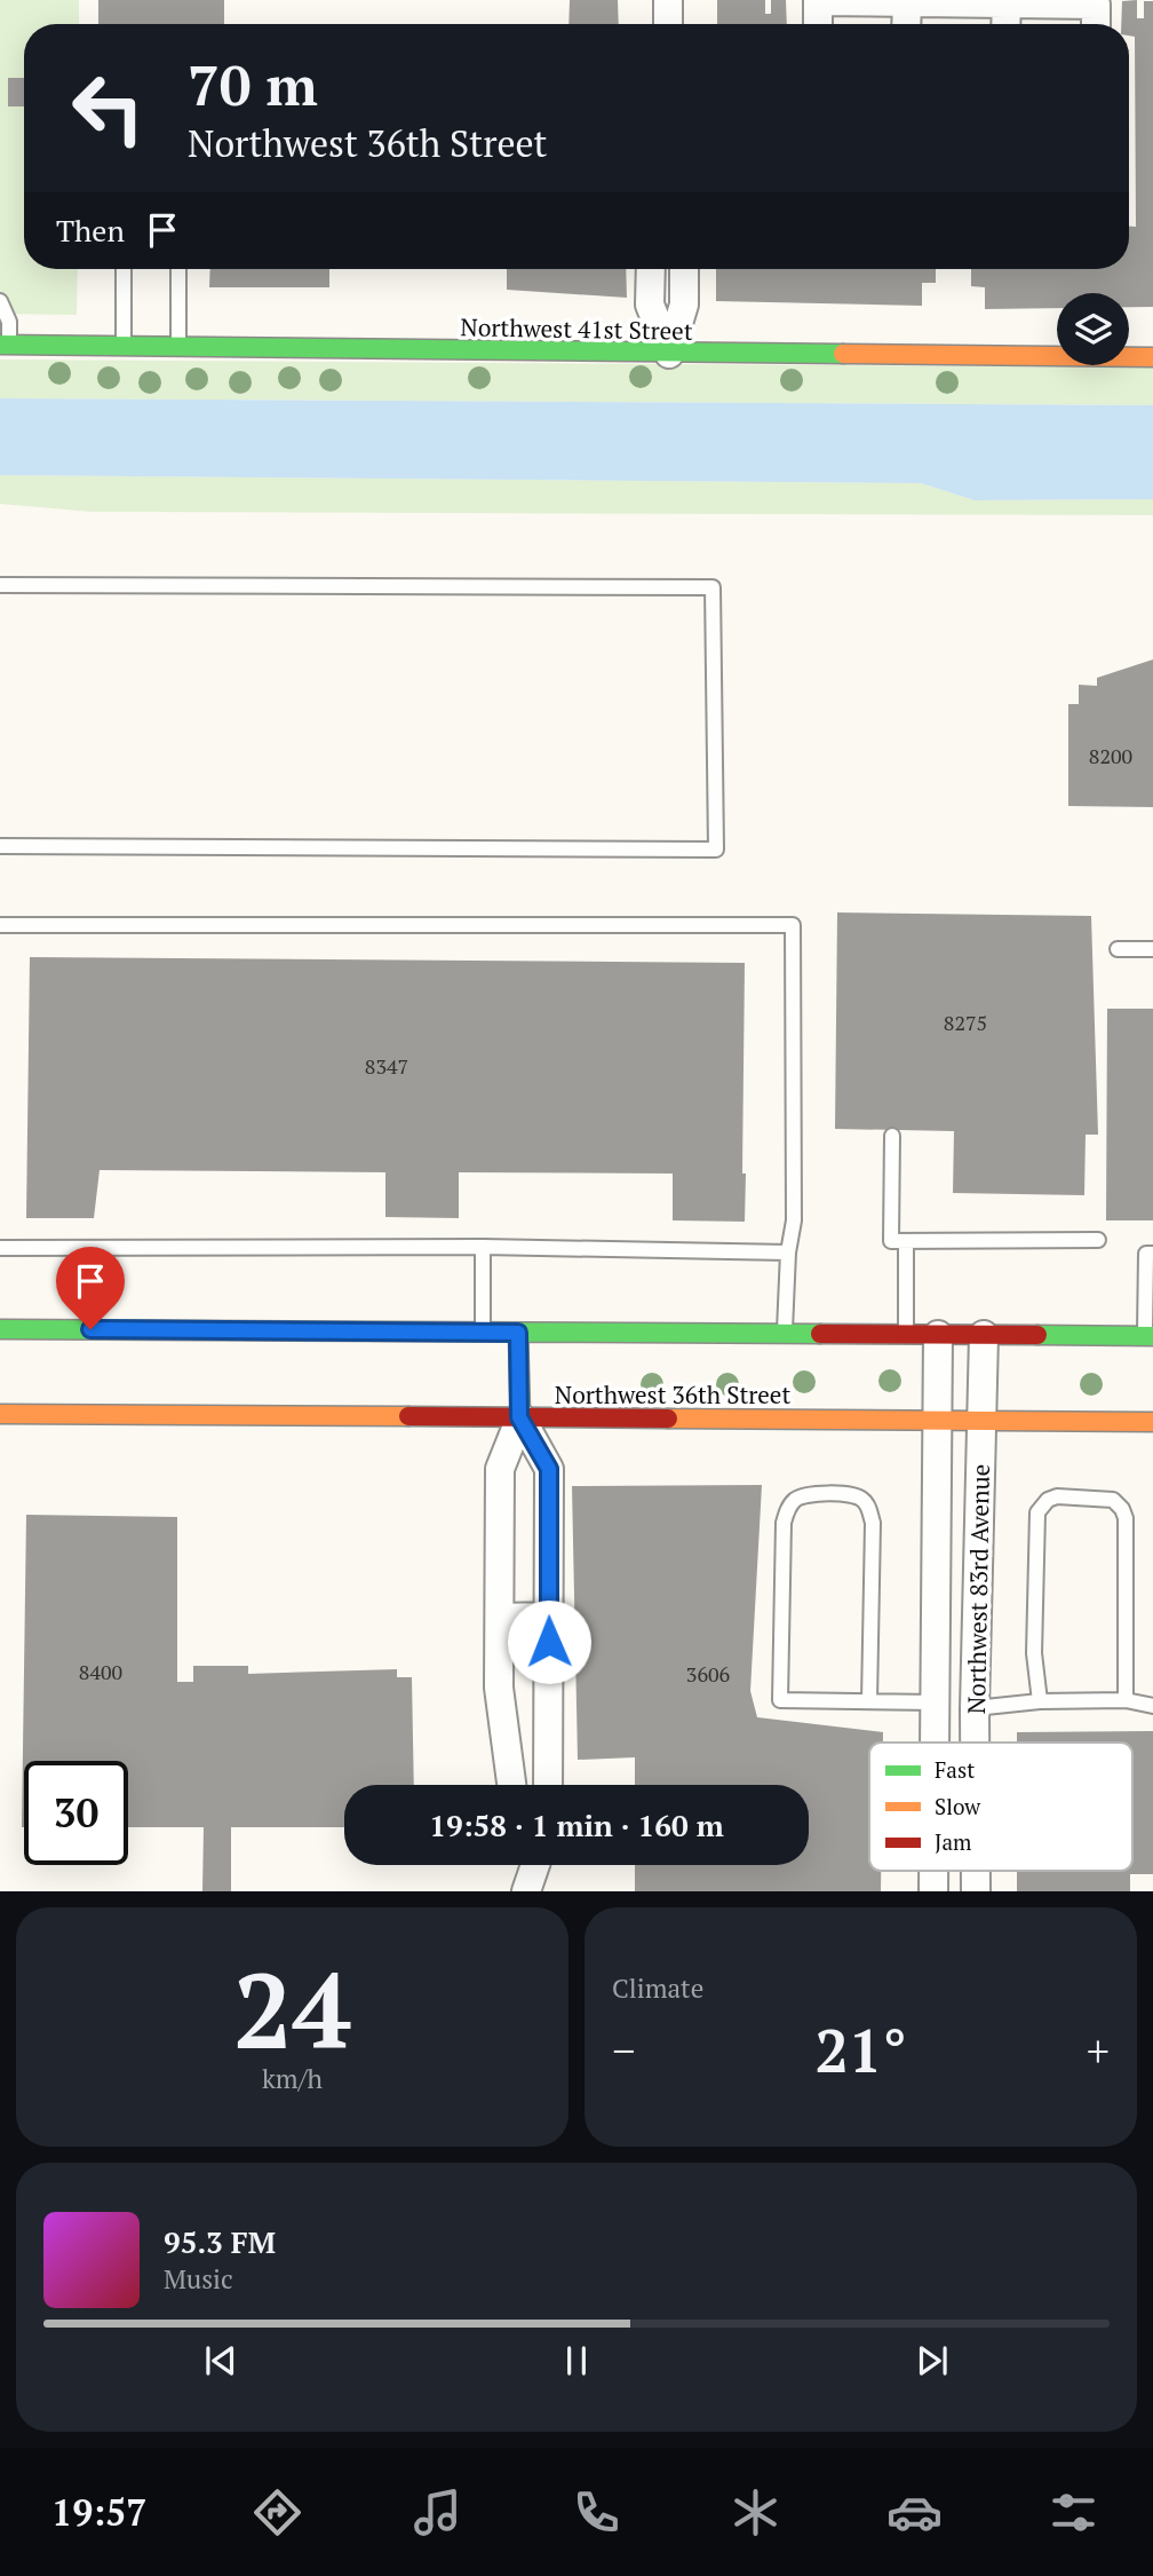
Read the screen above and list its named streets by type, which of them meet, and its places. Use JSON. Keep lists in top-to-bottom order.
{
  "streets": {
    "main road": ["Northwest 41st Street", "Northwest 36th Street"],
    "street": ["Northwest 83rd Avenue"]
  },
  "crossings": [
    ["Northwest 36th Street", "Northwest 83rd Avenue"]
  ],
  "house_numbers": [
    "8200",
    "8275",
    "8347",
    "8400",
    "3606"
  ],
  "legend": ["Fast", "Slow", "Jam"],
  "page": {
    "turn": ["70 m", "Northwest 36th Street"],
    "then": "Then",
    "limit": "30",
    "trip": "19:58 · 1 min · 160 m",
    "tile": [
      ["24", "km/h"],
      "Climate"
    ],
    "heat": ["−", "21°", "+"],
    "song": ["95.3 FM", "Music"],
    "tabs": "19:57"
  }
}
